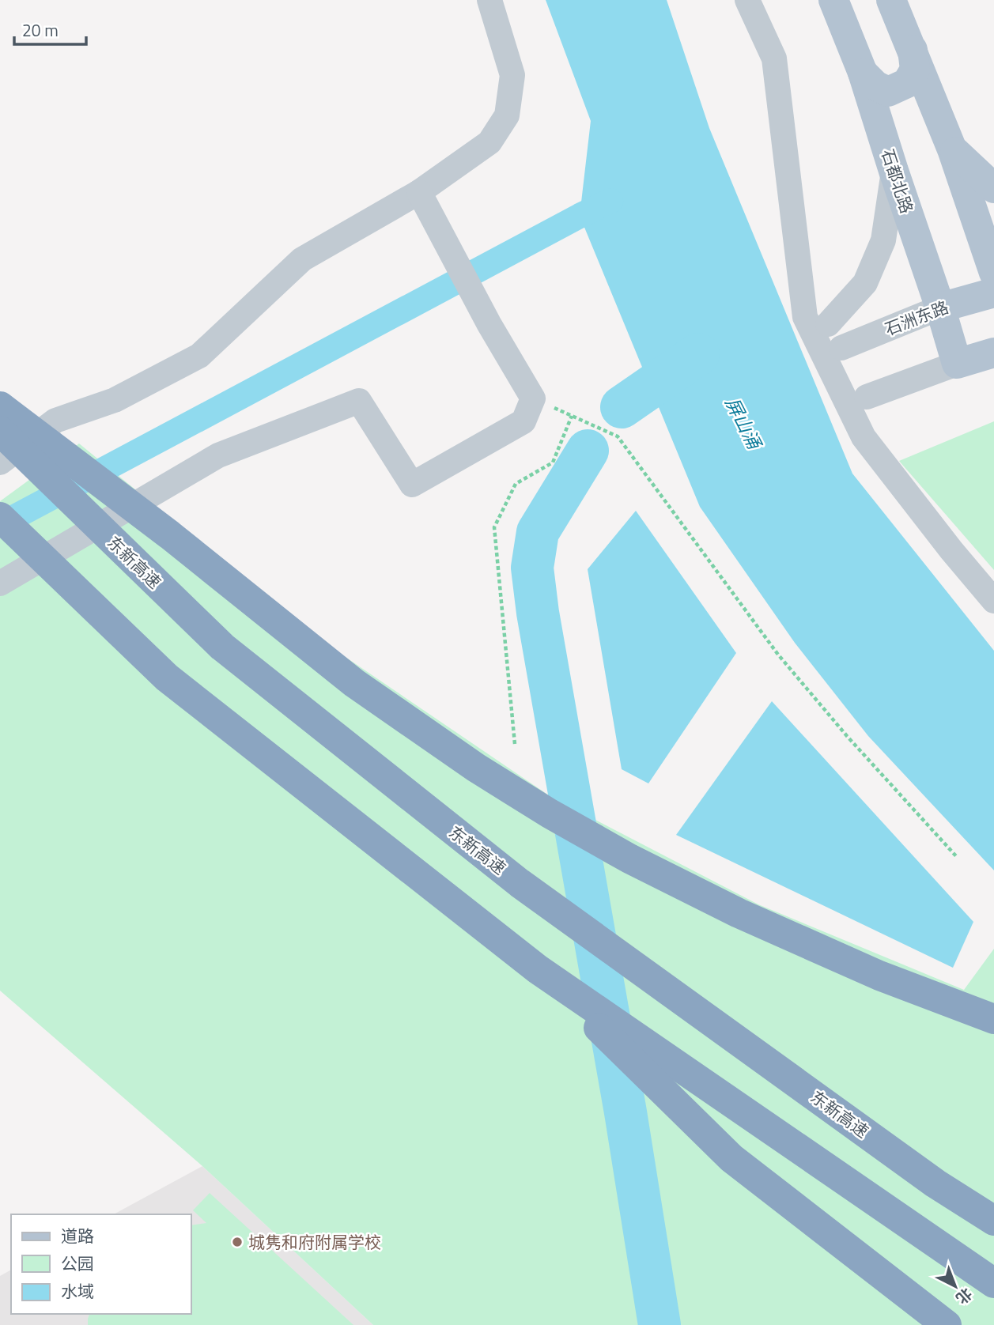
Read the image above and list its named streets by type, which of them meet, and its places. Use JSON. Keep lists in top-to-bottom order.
{
  "streets": {
    "highway": ["东新高速"],
    "main road": ["石都北路", "石洲东路"]
  },
  "crossings": [
    ["石都北路", "石洲东路"]
  ],
  "water": ["屏山涌"],
  "places": ["城隽和府附属学校"],
  "legend": ["道路", "公园", "水域"],
  "scale_bar": "20 m",
  "north": "bottom right"
}
